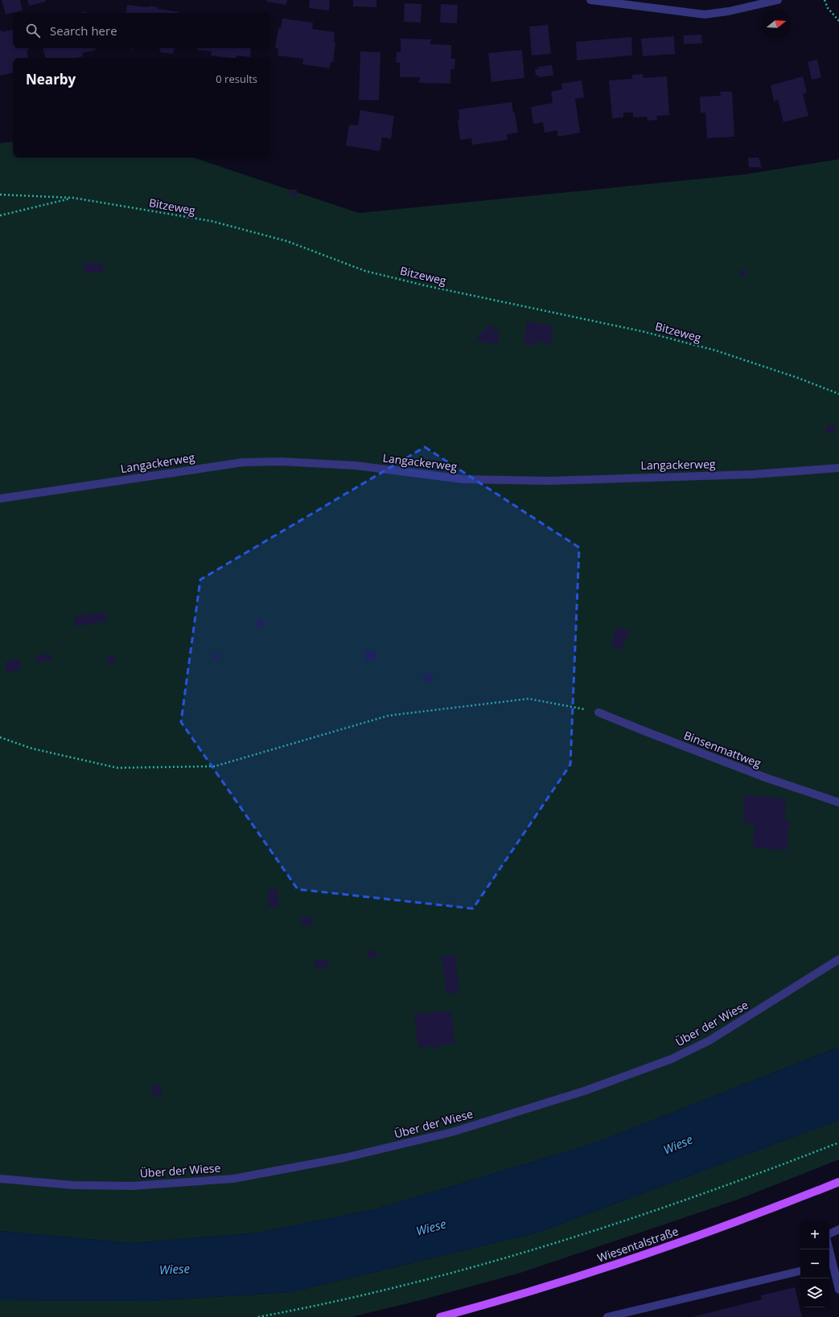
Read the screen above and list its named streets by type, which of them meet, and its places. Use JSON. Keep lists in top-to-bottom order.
{
  "streets": {
    "main road": ["Wiesentalstraße"],
    "street": ["Langackerweg", "Binsenmattweg", "Über der Wiese"],
    "path": ["Bitzeweg"]
  },
  "water": ["Wiese"],
  "north": "right",
  "page": {
    "search": "Search here",
    "heading": ["Nearby", "0 results"],
    "map_buttons": ["+", "−"]
  }
}
